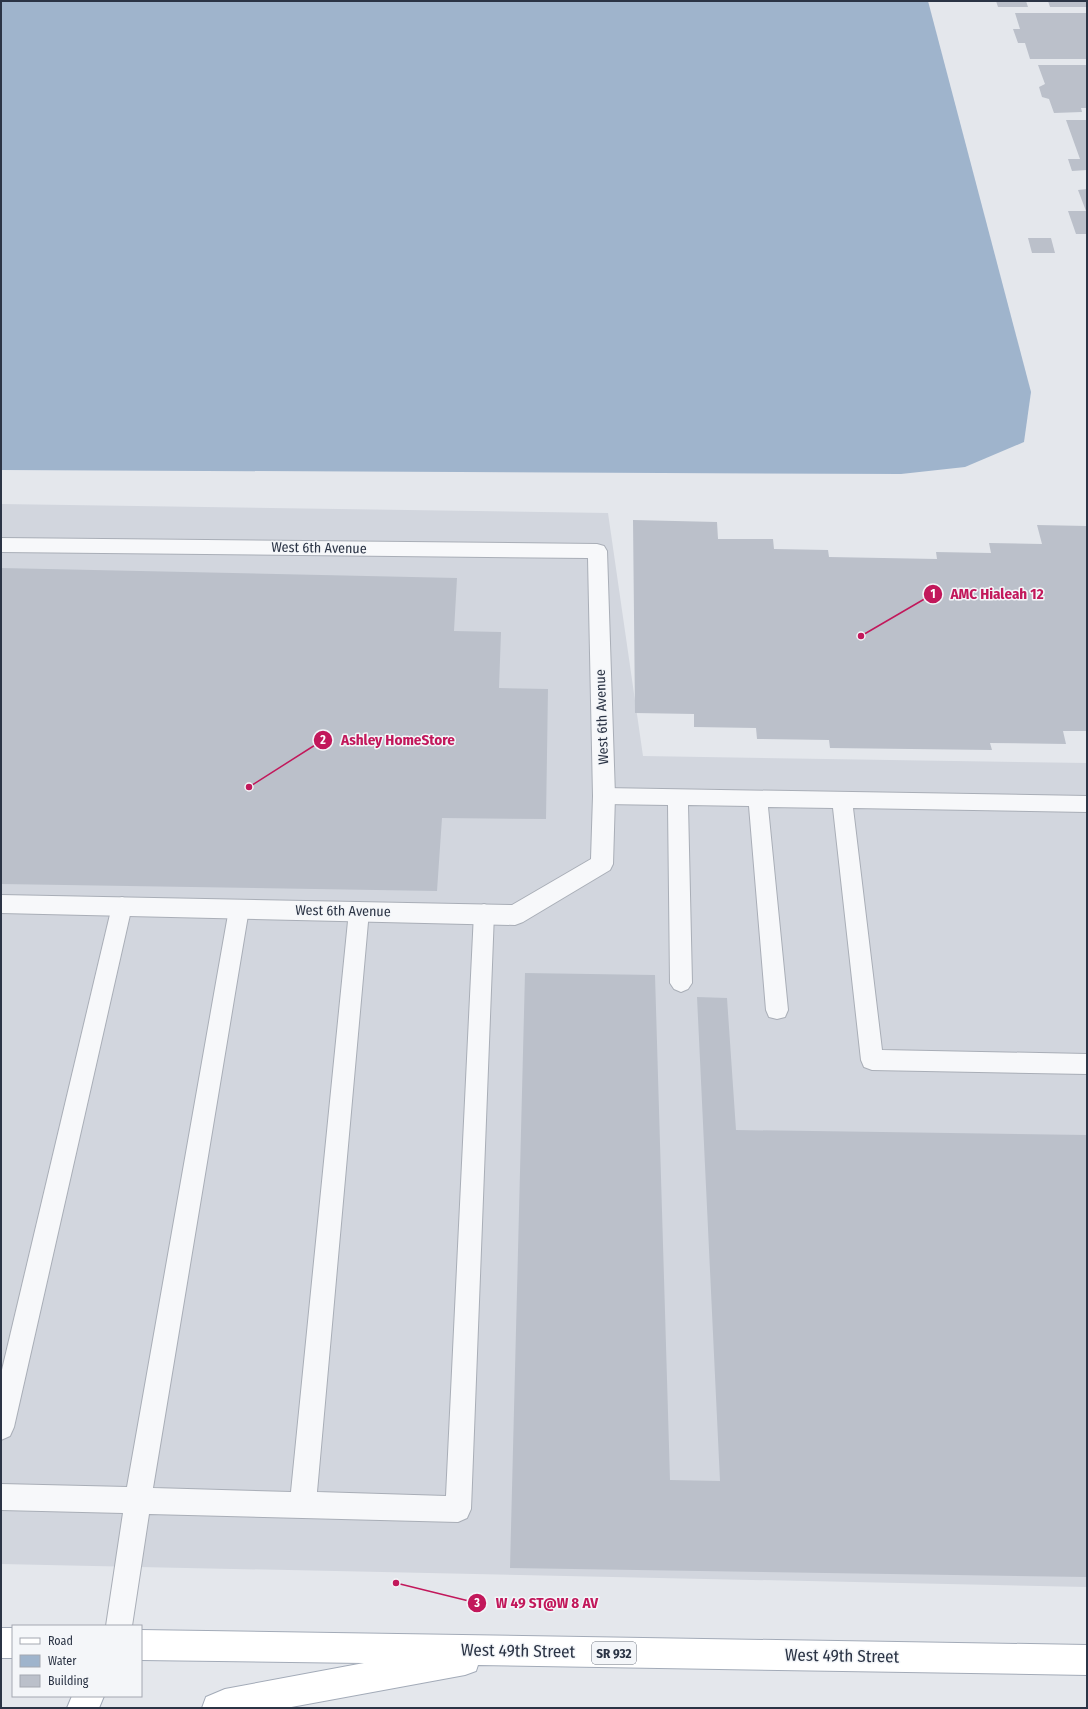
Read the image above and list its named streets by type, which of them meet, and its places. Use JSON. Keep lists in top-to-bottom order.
{
  "streets": {
    "main road": ["West 49th Street", "SR 932"],
    "street": ["West 6th Avenue"]
  },
  "places": ["AMC Hialeah 12", "Ashley HomeStore", "W 49 ST@W 8 AV"],
  "legend": ["Road", "Water", "Building"]
}
